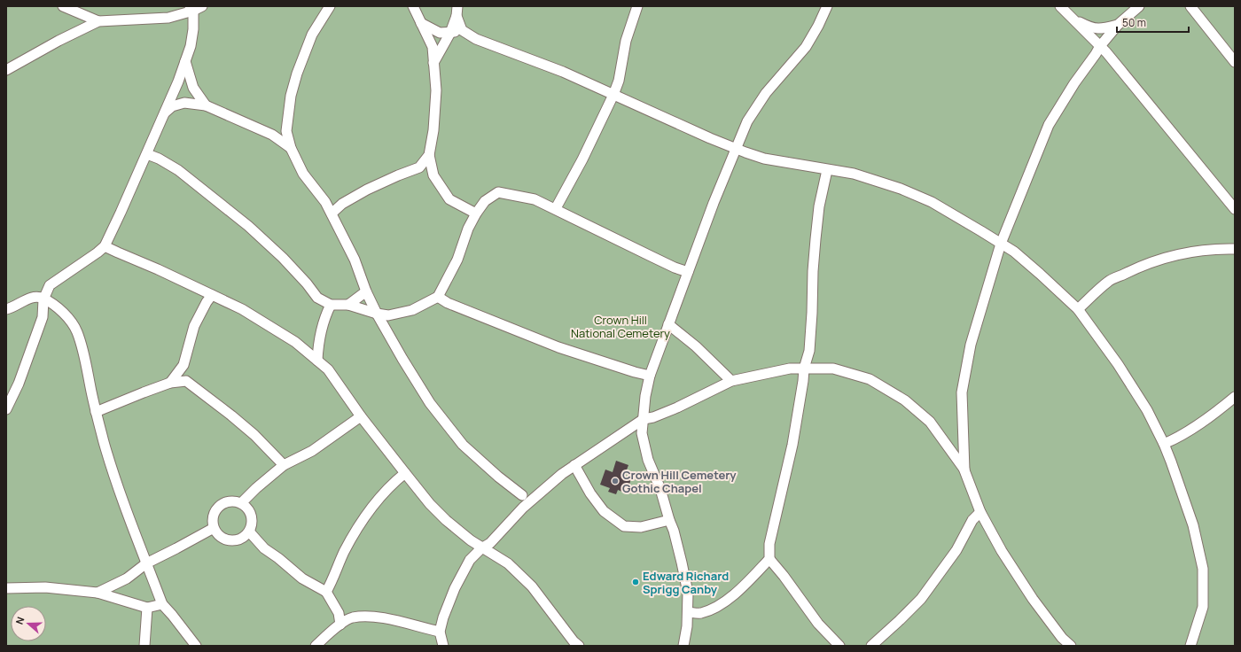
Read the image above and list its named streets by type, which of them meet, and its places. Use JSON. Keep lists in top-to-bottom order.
{
  "parks": ["Crown Hill National Cemetery"],
  "places": ["Crown Hill Cemetery Gothic Chapel", "Edward Richard Sprigg Canby"],
  "scale_bar": "50 m",
  "north": "left"
}
